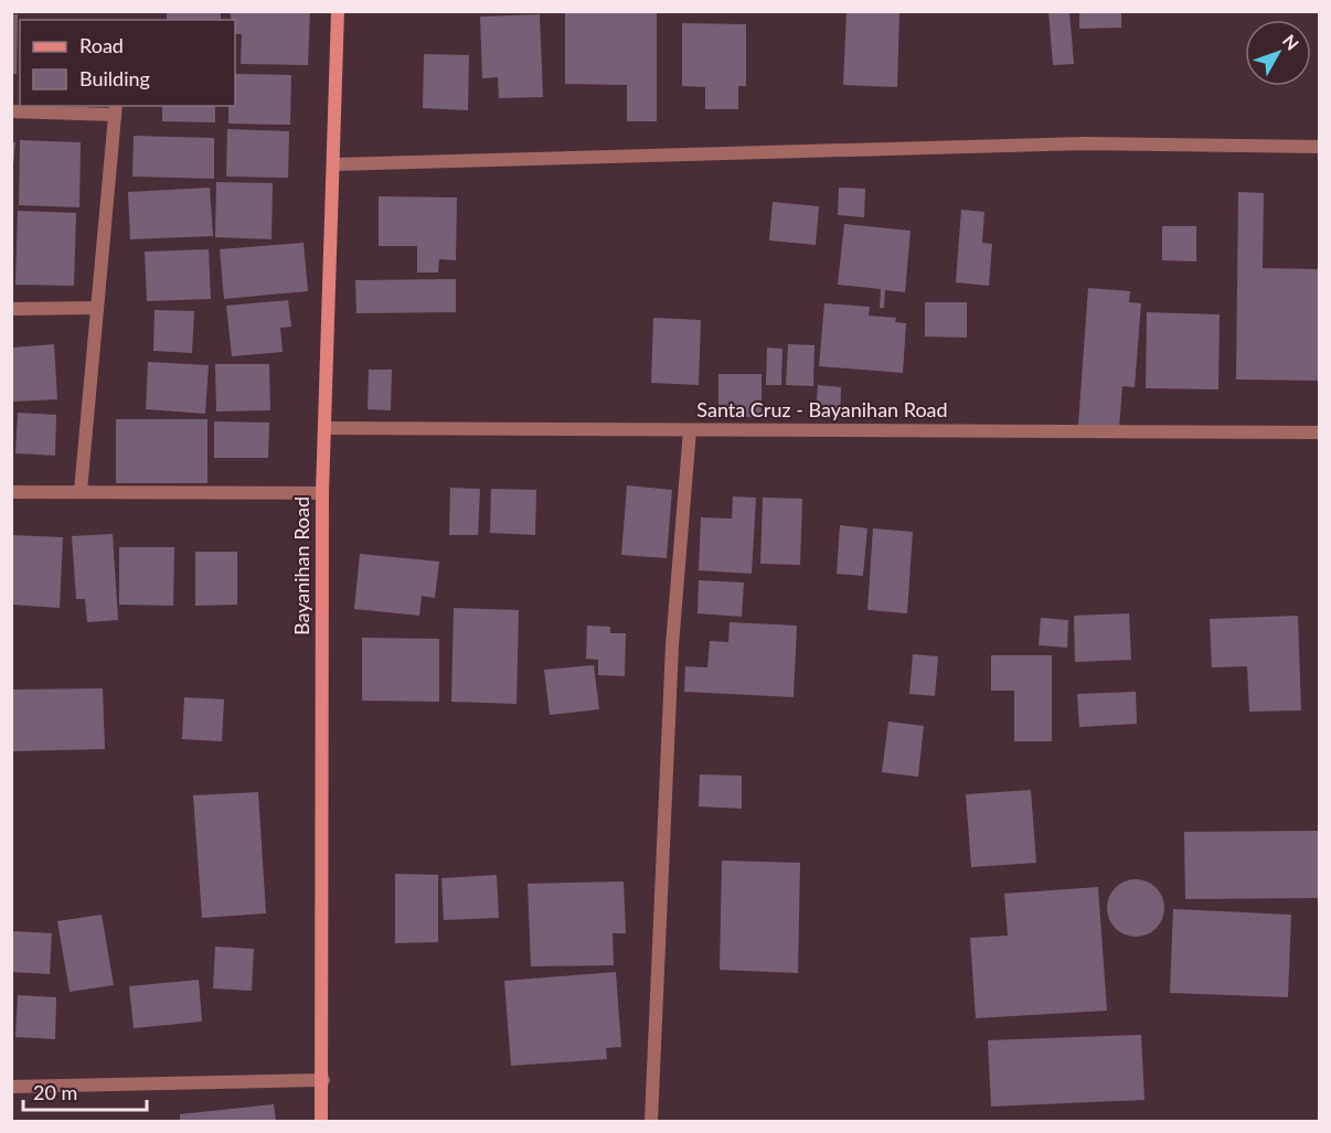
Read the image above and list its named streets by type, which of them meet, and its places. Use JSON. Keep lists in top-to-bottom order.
{
  "streets": {
    "street": ["Santa Cruz - Bayanihan Road", "Bayanihan Road"]
  },
  "crossings": [
    ["Santa Cruz - Bayanihan Road", "Bayanihan Road"]
  ],
  "legend": ["Road", "Building"],
  "scale_bar": "20 m",
  "north": "top right"
}
